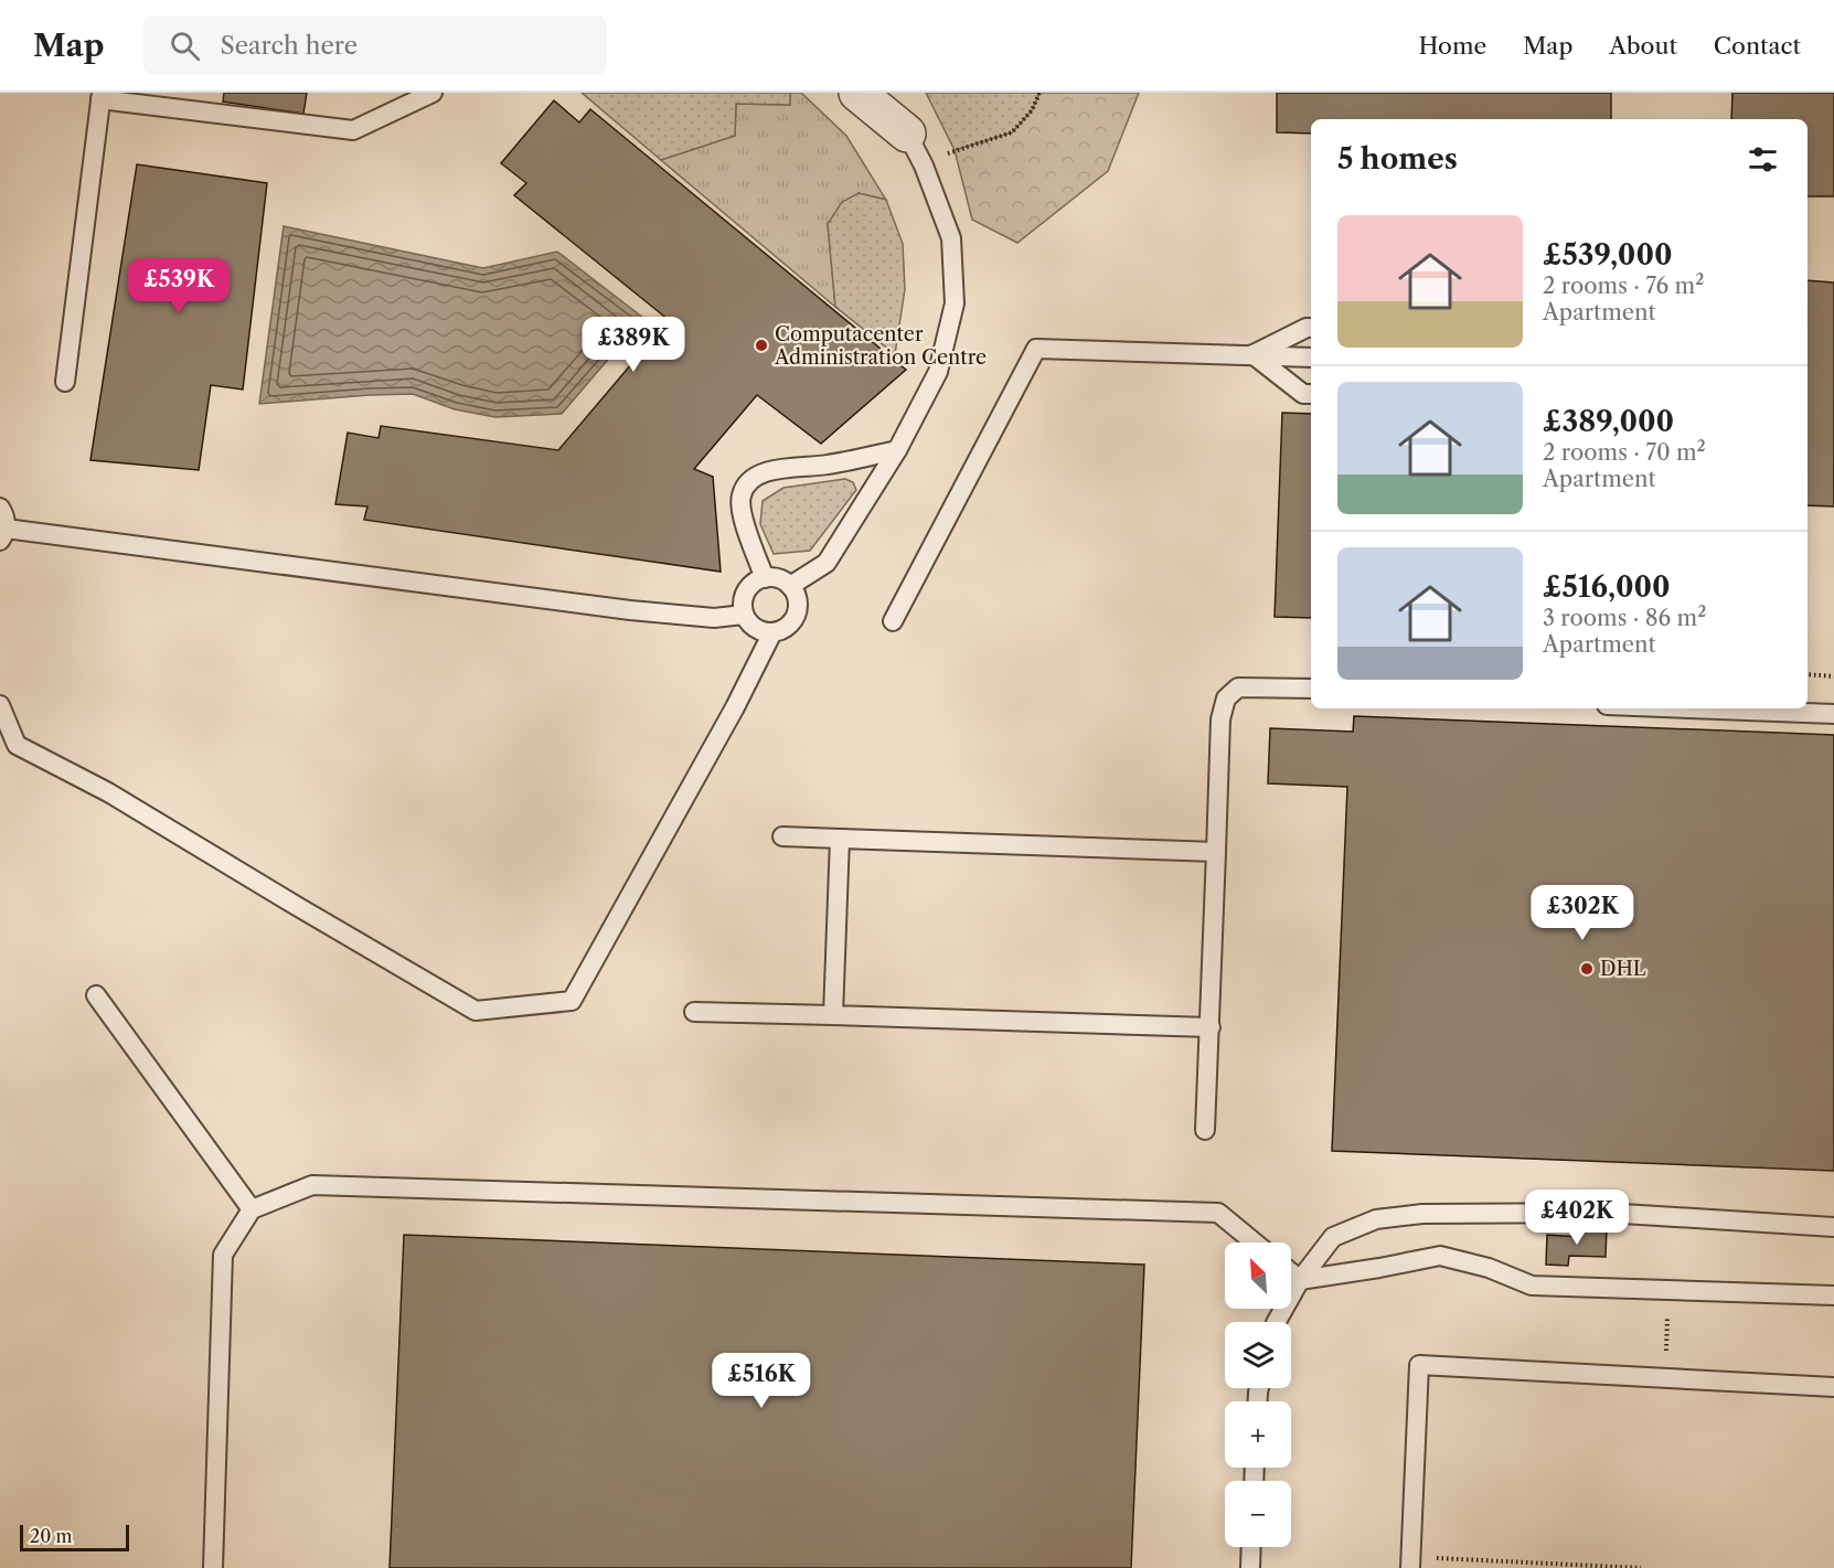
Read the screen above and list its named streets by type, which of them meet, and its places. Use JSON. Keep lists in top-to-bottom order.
{
  "places": ["Computacenter Administration Centre", "DHL"],
  "scale_bar": "20 m",
  "north": "top left",
  "page": {
    "header": "Map",
    "search": "Search here",
    "nav": [
      "Home",
      "Map",
      "About",
      "Contact"
    ],
    "heading": "5 homes",
    "list": [
      {
        "name": "£539,000",
        "note": "2 rooms · 76 m² · Apartment"
      },
      {
        "name": "£389,000",
        "note": "2 rooms · 70 m² · Apartment"
      },
      {
        "name": "£516,000",
        "note": "3 rooms · 86 m² · Apartment"
      }
    ],
    "price": [
      "£539K",
      "£389K",
      "£302K",
      "£402K",
      "£516K"
    ],
    "map_buttons": ["+", "−"],
    "scale": "20 m"
  }
}
